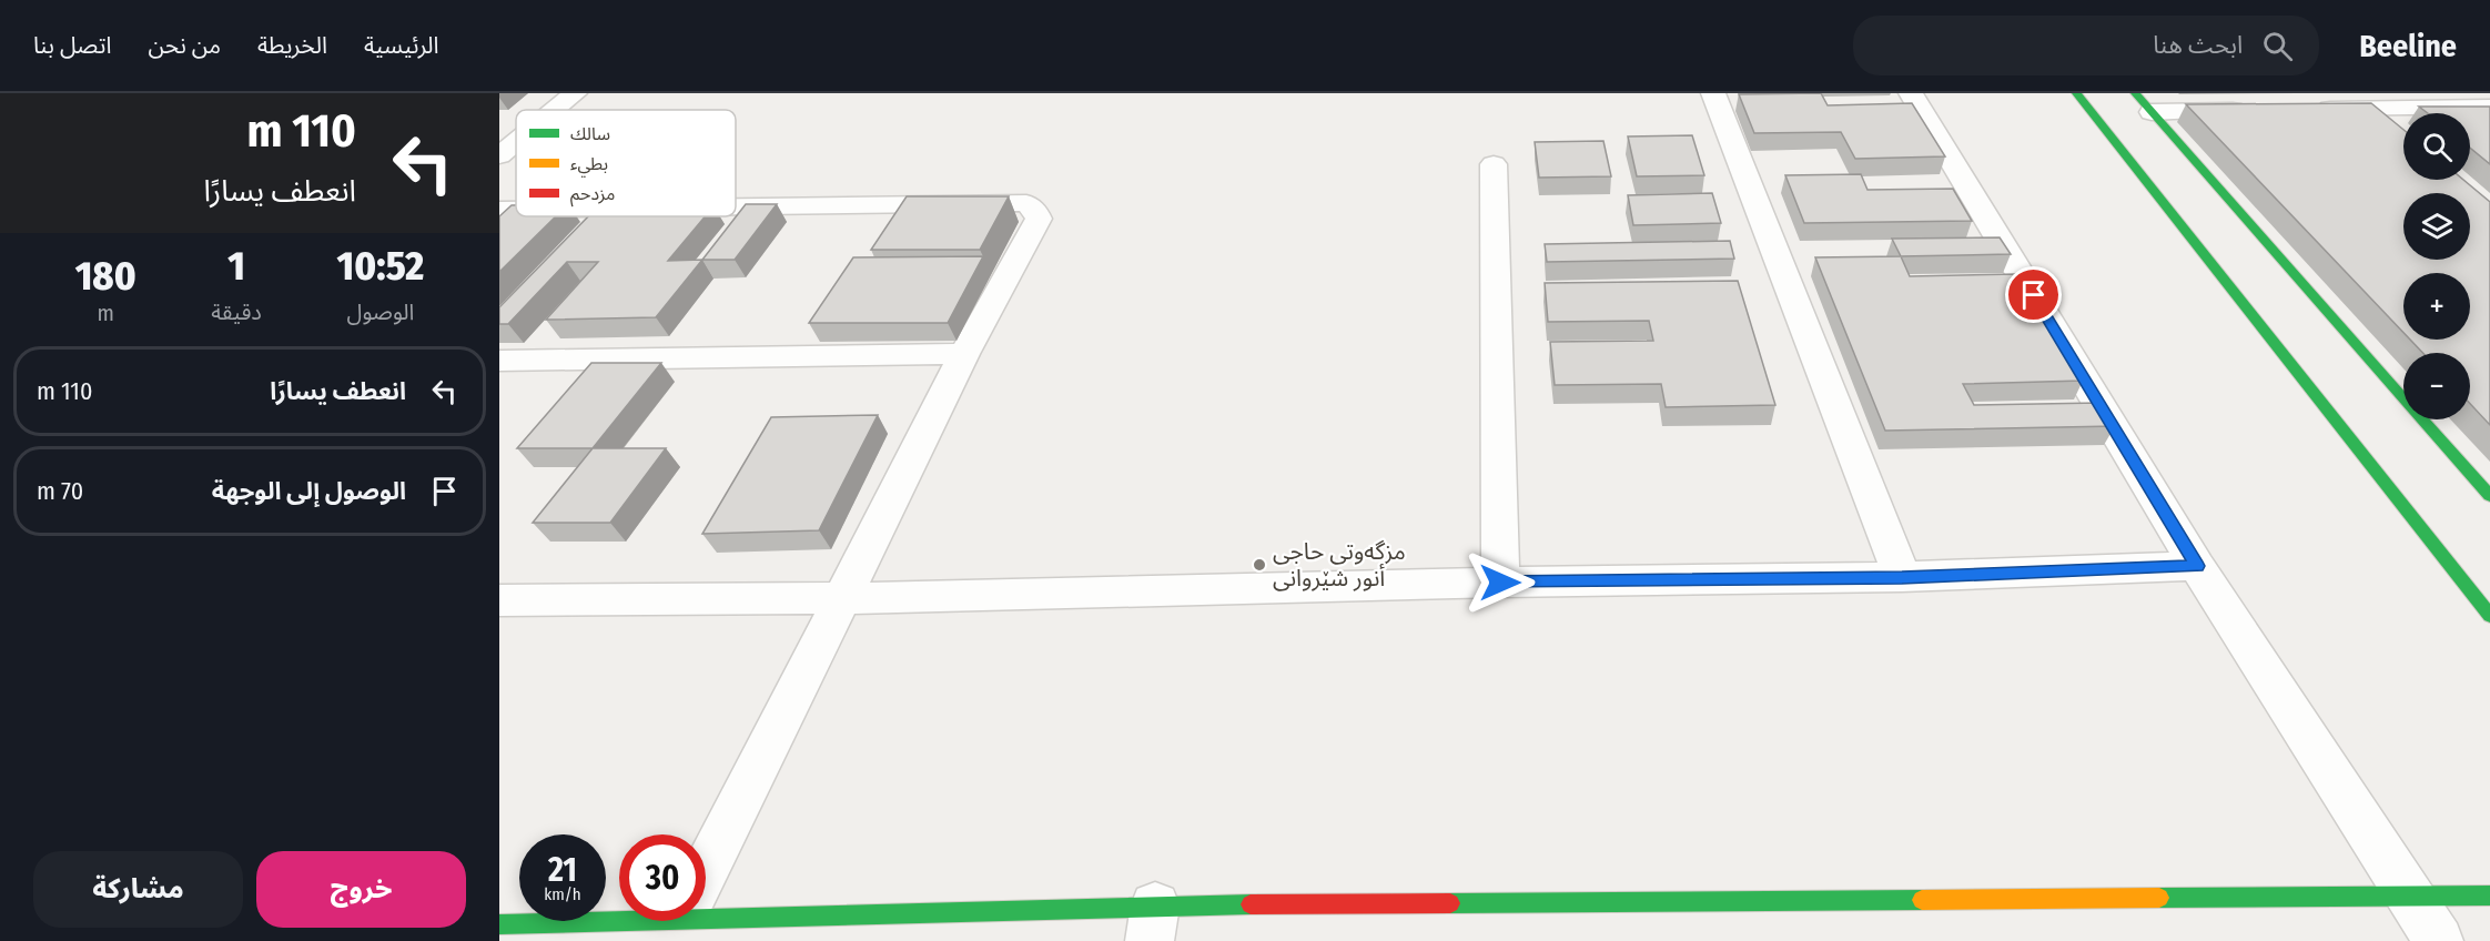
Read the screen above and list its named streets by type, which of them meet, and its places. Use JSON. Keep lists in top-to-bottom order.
{
  "places": ["مزگەوتی حاجی أنور شێروانی"],
  "legend": ["سالك", "بطيء", "مزدحم"],
  "page": {
    "header": "Beeline",
    "search": "ابحث هنا",
    "nav": [
      "الرئيسية",
      "الخريطة",
      "من نحن",
      "اتصل بنا"
    ],
    "turn": ["110 m", "انعطف يسارًا"],
    "map_buttons": ["+", "−"],
    "eta": [
      "10:52",
      "الوصول",
      "1",
      "دقيقة",
      "180",
      "m"
    ],
    "list": [
      {
        "name": "انعطف يسارًا",
        "value": "110 m"
      },
      {
        "name": "الوصول إلى الوجهة",
        "value": "70 m"
      }
    ],
    "speed": "21 km/h",
    "limit": "30",
    "buttons": ["خروج", "مشاركة"]
  }
}
